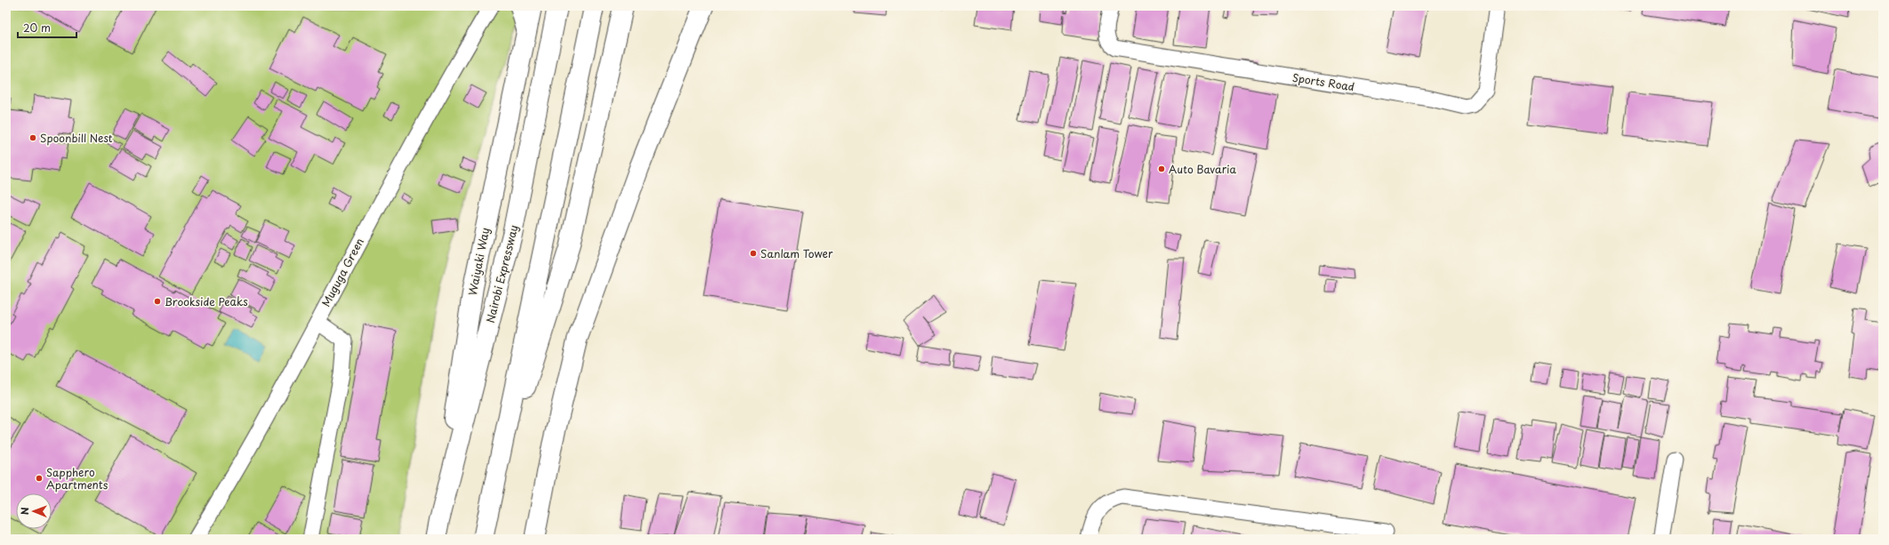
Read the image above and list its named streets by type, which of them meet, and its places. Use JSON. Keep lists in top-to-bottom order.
{
  "streets": {
    "highway": ["Waiyaki Way", "Nairobi Expressway"],
    "street": ["Sports Road", "Muguga Green"]
  },
  "crossings": [
    ["Waiyaki Way", "Nairobi Expressway"]
  ],
  "places": [
    "Spoonbill Nest",
    "Auto Bavaria",
    "Sanlam Tower",
    "Brookside Peaks",
    "Sapphero Apartments"
  ],
  "scale_bar": "20 m",
  "north": "left"
}
